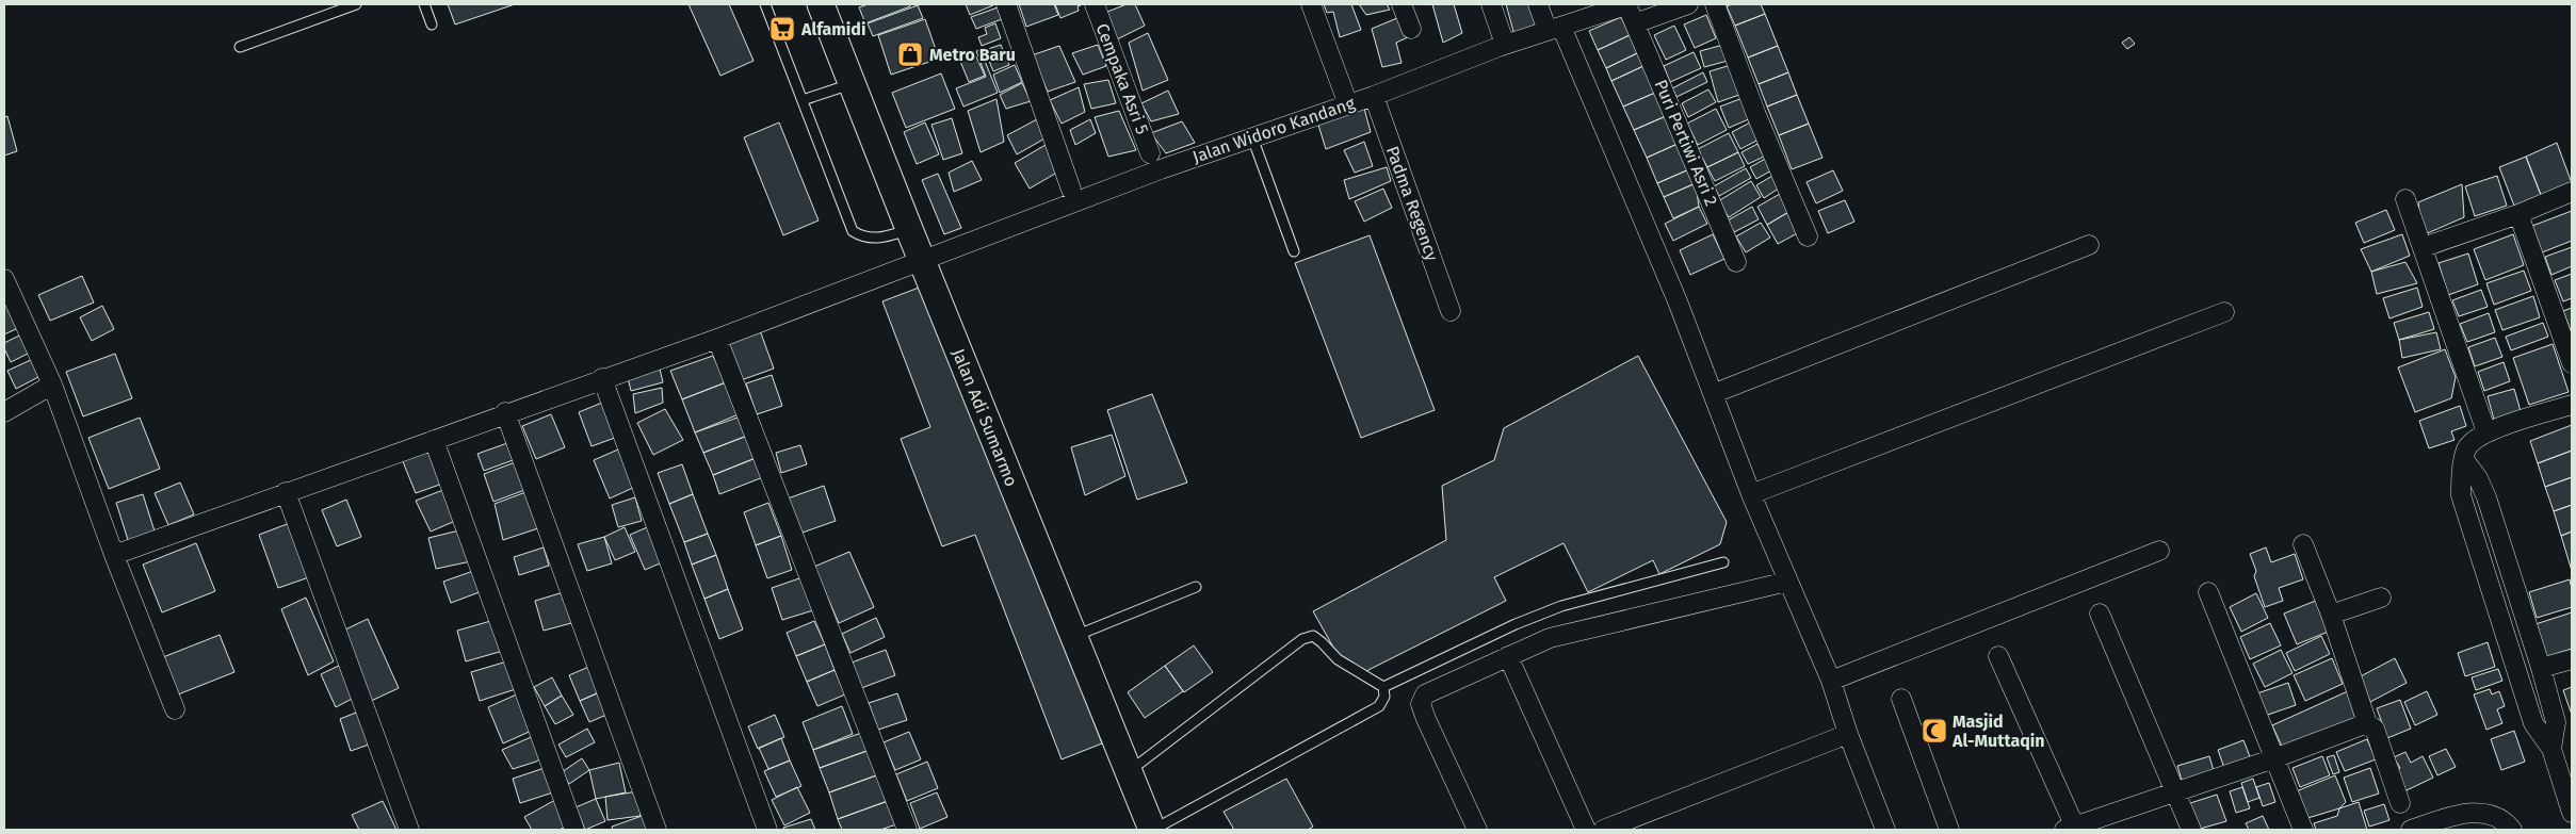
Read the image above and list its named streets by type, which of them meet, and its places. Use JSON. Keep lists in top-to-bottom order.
{
  "streets": {
    "main road": ["Jalan Adi Sumarmo"],
    "street": [
      "Cempaka Asri 5",
      "Jalan Widoro Kandang",
      "Puri Pertiwi Asri 2",
      "Padma Regency"
    ]
  },
  "crossings": [
    ["Jalan Widoro Kandang", "Puri Pertiwi Asri 2"],
    ["Jalan Widoro Kandang", "Padma Regency"],
    ["Jalan Widoro Kandang", "Jalan Adi Sumarmo"]
  ],
  "places": {
    "supermarket": ["Alfamidi"],
    "shop": ["Metro Baru"],
    "mosque": ["Masjid Al-Muttaqin"]
  }
}
